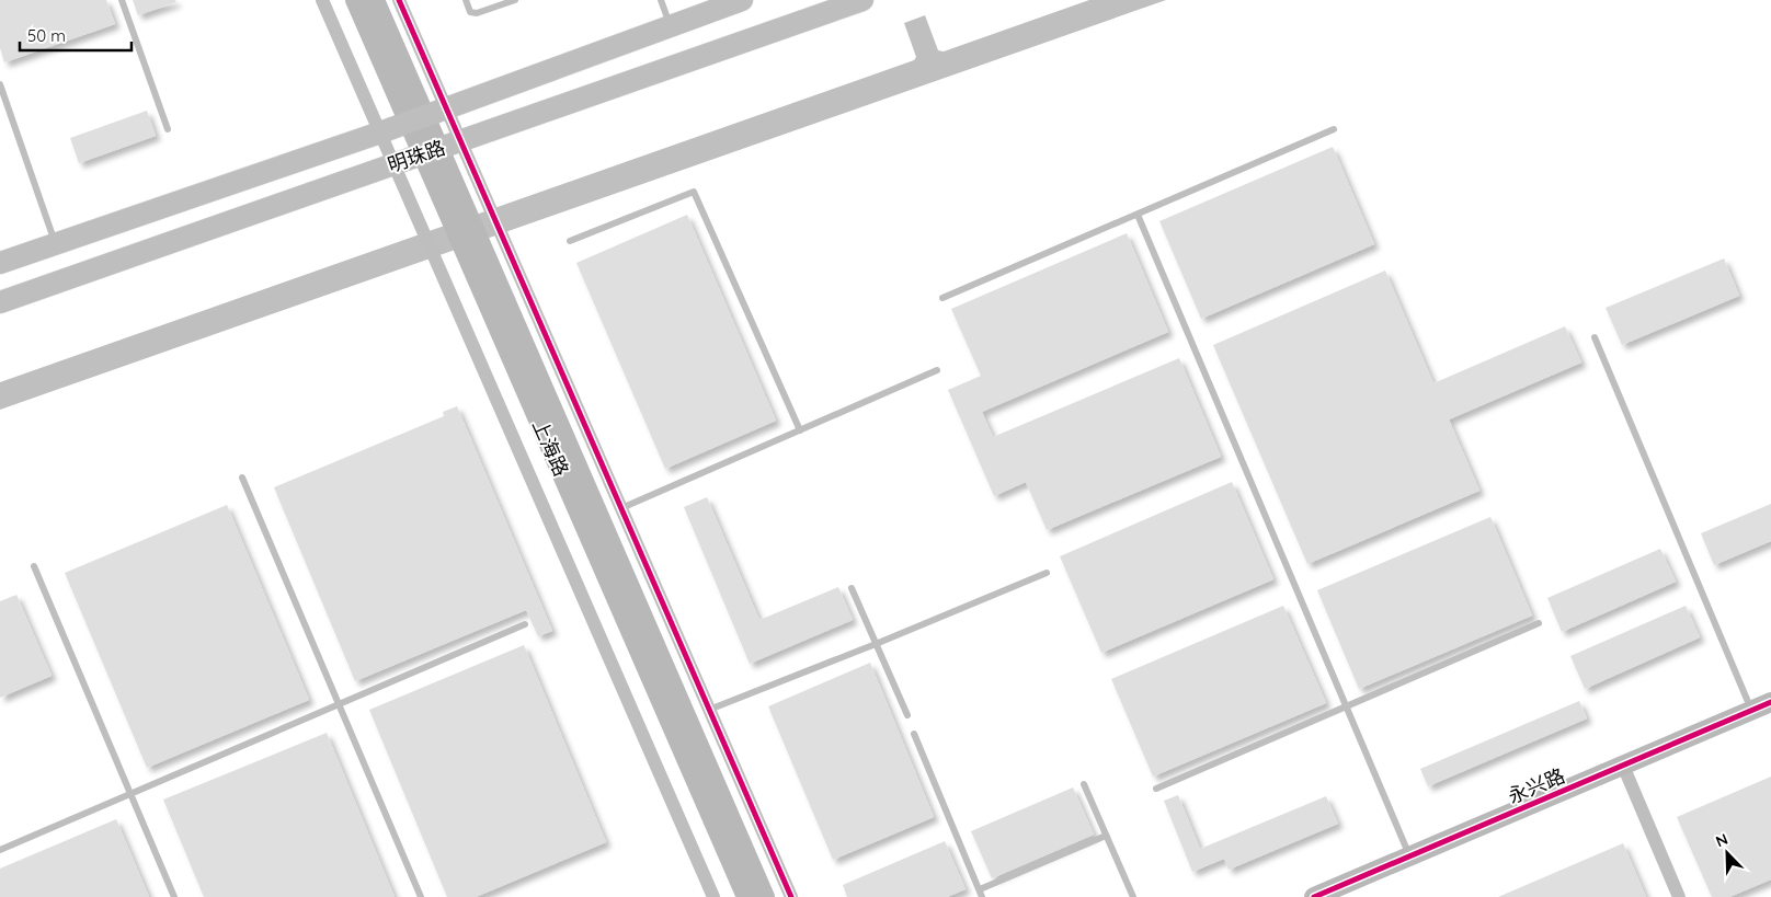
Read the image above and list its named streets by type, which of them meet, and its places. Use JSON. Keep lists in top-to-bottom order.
{
  "streets": {
    "main road": ["明珠路", "上海路", "永兴路"]
  },
  "crossings": [
    ["明珠路", "上海路"]
  ],
  "scale_bar": "50 m",
  "north": "top left"
}
